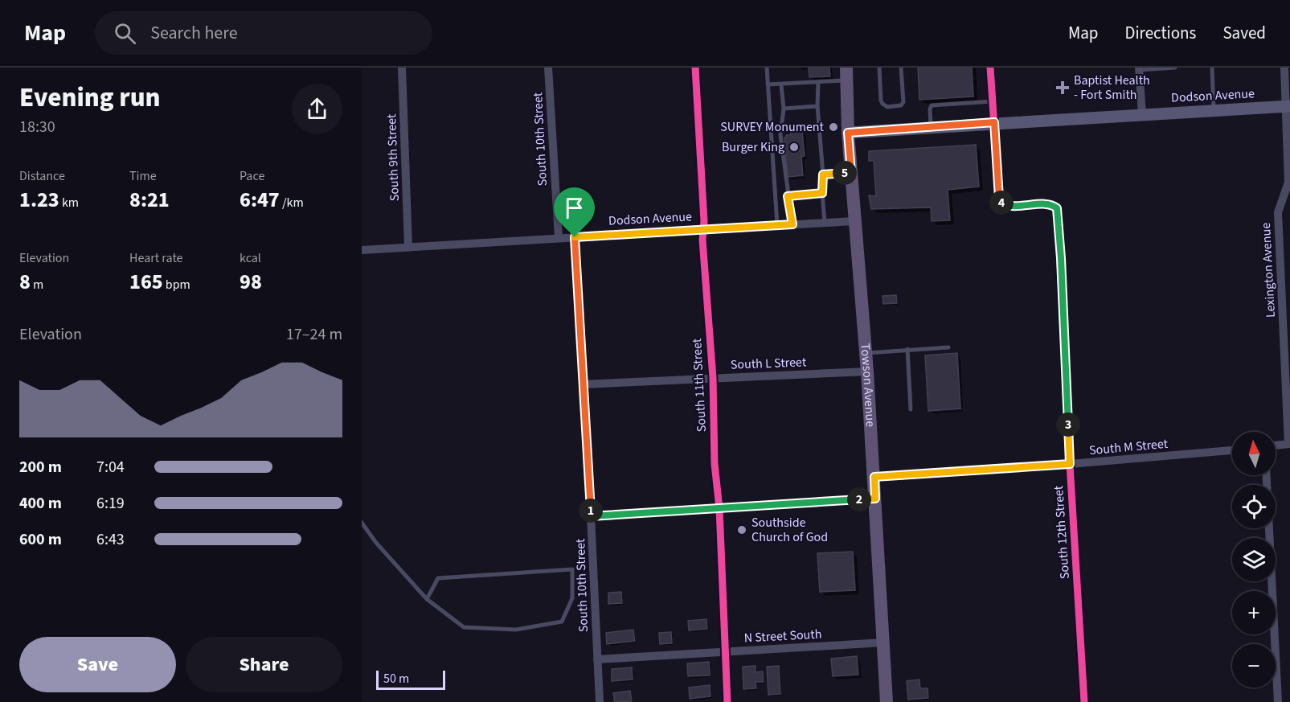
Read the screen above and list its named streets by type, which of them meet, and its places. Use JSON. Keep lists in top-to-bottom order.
{
  "streets": {
    "main road": ["Towson Avenue"],
    "street": [
      "Dodson Avenue",
      "South 10th Street",
      "South 9th Street",
      "Lexington Avenue",
      "South L Street",
      "South 11th Street",
      "South M Street",
      "South 12th Street",
      "N Street South"
    ]
  },
  "crossings": [
    ["Dodson Avenue", "South 10th Street"],
    ["Dodson Avenue", "South 9th Street"],
    ["Dodson Avenue", "Lexington Avenue"],
    ["Dodson Avenue", "Towson Avenue"],
    ["Dodson Avenue", "South 11th Street"],
    ["Dodson Avenue", "South 12th Street"],
    ["South 10th Street", "South L Street"],
    ["South 10th Street", "N Street South"],
    ["South L Street", "Towson Avenue"],
    ["South L Street", "South 11th Street"],
    ["Towson Avenue", "South M Street"],
    ["Towson Avenue", "N Street South"],
    ["South 11th Street", "N Street South"],
    ["South M Street", "South 12th Street"]
  ],
  "places": {
    "health": ["Baptist Health - Fort Smith"],
    "other": ["SURVEY Monument", "Burger King", "Southside Church of God"]
  },
  "scale_bar": "50 m",
  "north": "top",
  "page": {
    "header": "Map",
    "search": "Search here",
    "nav": ["Map", "Directions", "Saved"],
    "heading": ["Evening run", "18:30"],
    "stats": [
      ["Distance", "1.23 km"],
      ["Time", "8:21"],
      ["Pace", "6:47 /km"],
      ["Elevation", "8 m"],
      ["Heart rate", "165 bpm"],
      ["kcal", "98"]
    ],
    "pins": [
      "5",
      "4",
      "3",
      "2",
      "1"
    ],
    "chart": ["Elevation", "17–24 m"],
    "map_buttons": ["+", "−"],
    "list": [
      {
        "name": "200 m",
        "note": "7:04"
      },
      {
        "name": "400 m",
        "note": "6:19"
      },
      {
        "name": "600 m",
        "note": "6:43"
      }
    ],
    "buttons": ["Save", "Share"],
    "scale": "50 m"
  }
}
